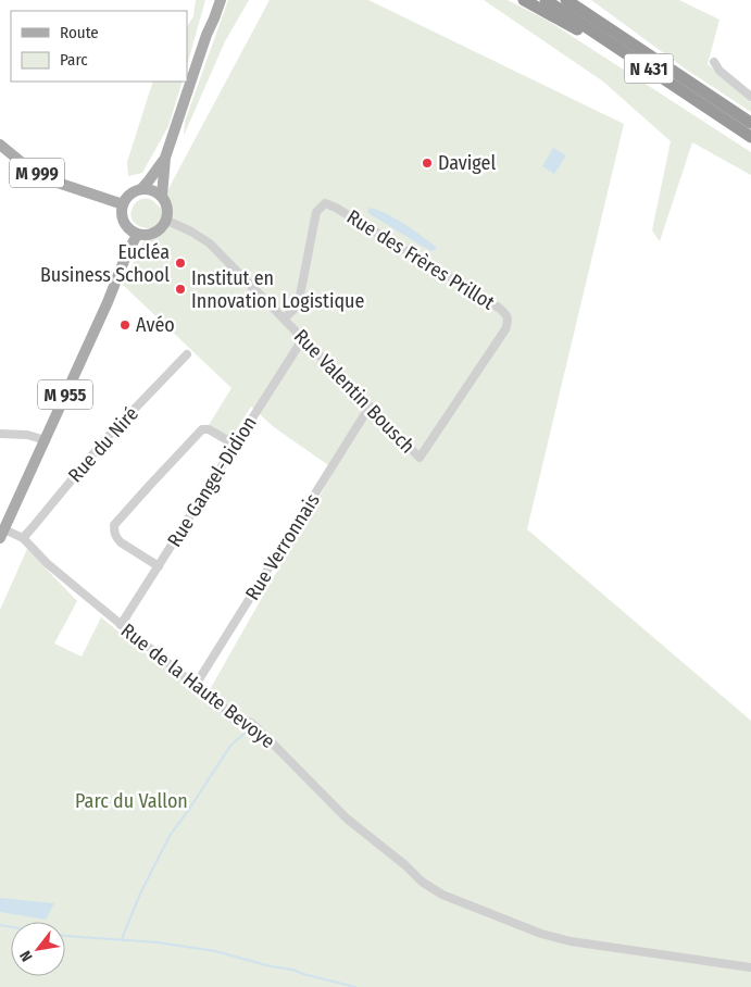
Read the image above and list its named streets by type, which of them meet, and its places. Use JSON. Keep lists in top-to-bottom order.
{
  "streets": {
    "highway": ["N 431"],
    "main road": ["M 999", "M 955"],
    "street": [
      "Rue des Frères Prillot",
      "Rue Valentin Bousch",
      "Rue du Niré",
      "Rue Gangel-Didion",
      "Rue Verronnais",
      "Rue de la Haute Bevoye"
    ]
  },
  "crossings": [
    ["M 999", "Rue Valentin Bousch"],
    ["M 999", "M 955"],
    ["Rue des Frères Prillot", "Rue Valentin Bousch"],
    ["Rue Valentin Bousch", "M 955"],
    ["Rue Valentin Bousch", "Rue Gangel-Didion"],
    ["Rue Valentin Bousch", "Rue Verronnais"],
    ["M 955", "Rue de la Haute Bevoye"],
    ["Rue du Niré", "Rue de la Haute Bevoye"],
    ["Rue Gangel-Didion", "Rue de la Haute Bevoye"],
    ["Rue Verronnais", "Rue de la Haute Bevoye"]
  ],
  "parks": ["Parc du Vallon"],
  "places": [
    "Davigel",
    "Eucléa Business School",
    "Institut en Innovation Logistique",
    "Avéo"
  ],
  "legend": ["Route", "Parc"],
  "north": "bottom left"
}
